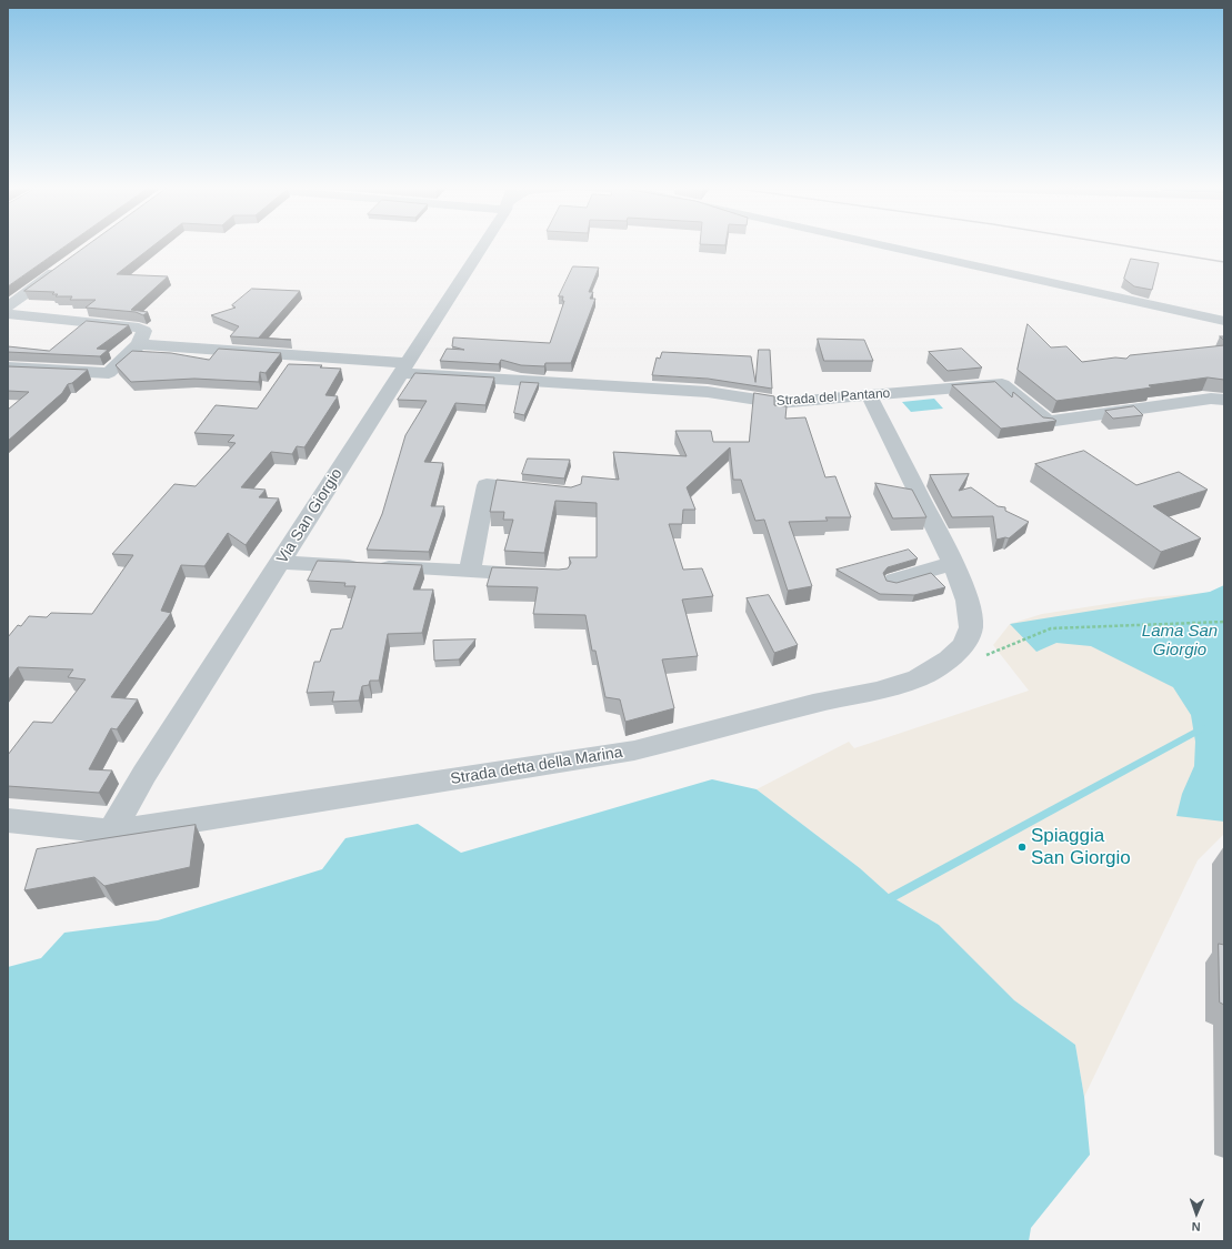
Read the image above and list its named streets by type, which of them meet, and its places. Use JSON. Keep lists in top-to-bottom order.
{
  "streets": {
    "street": ["Strada del Pantano", "Via San Giorgio", "Strada detta della Marina"]
  },
  "crossings": [
    ["Strada del Pantano", "Via San Giorgio"],
    ["Strada del Pantano", "Strada detta della Marina"],
    ["Via San Giorgio", "Strada detta della Marina"]
  ],
  "water": ["Lama San Giorgio"],
  "places": ["Spiaggia San Giorgio"],
  "north": "bottom"
}
